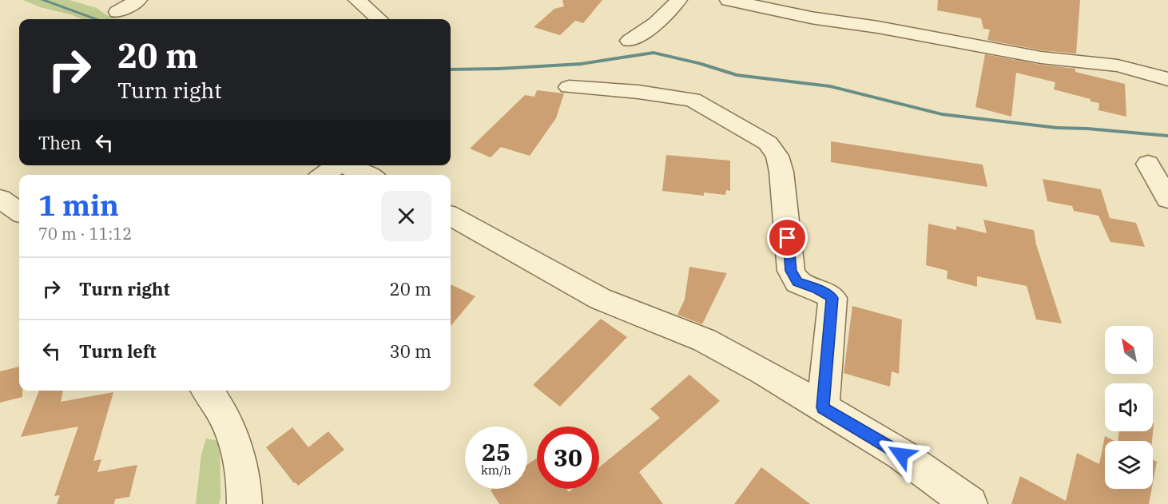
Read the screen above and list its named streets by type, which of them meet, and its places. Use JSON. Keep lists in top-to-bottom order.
{
  "north": "top left",
  "page": {
    "turn": ["20 m", "Turn right"],
    "then": "Then",
    "heading": ["1 min", "70 m · 11:12"],
    "list": [
      {
        "name": "Turn right",
        "value": "20 m"
      },
      {
        "name": "Turn left",
        "value": "30 m"
      }
    ],
    "speed": "25 km/h",
    "limit": "30"
  }
}
